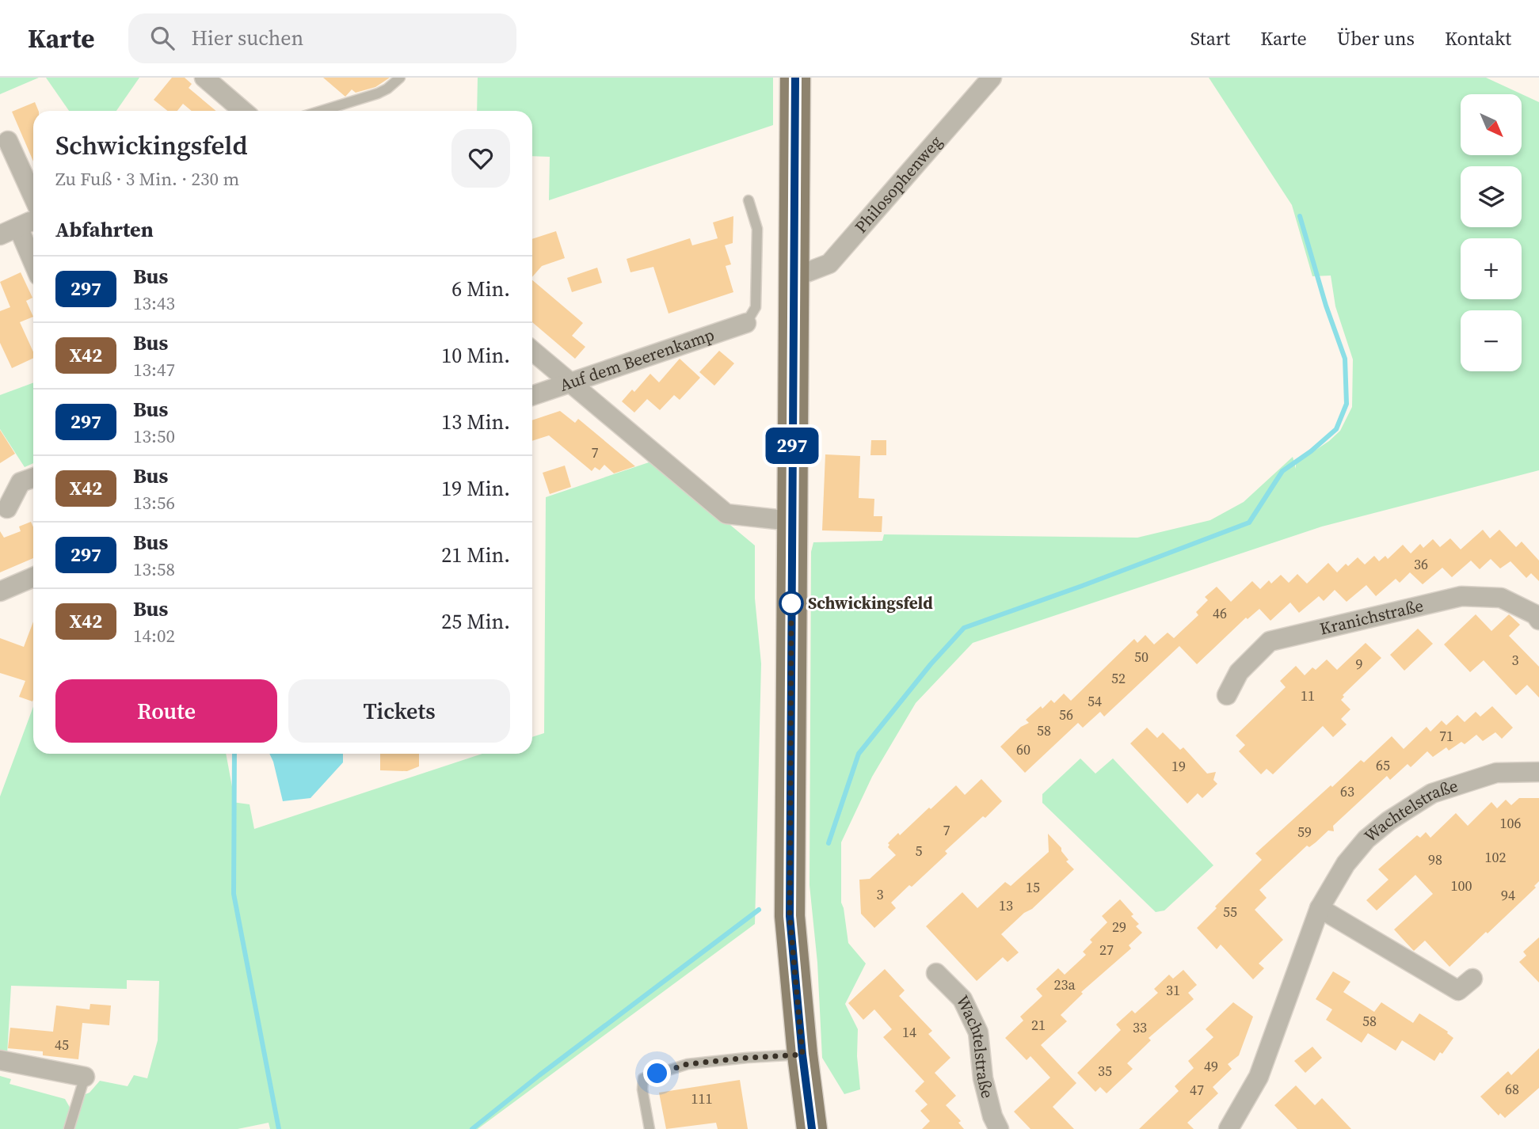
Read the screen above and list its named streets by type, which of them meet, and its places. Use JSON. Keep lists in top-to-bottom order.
{
  "streets": {
    "street": [
      "Philosophenweg",
      "Auf dem Beerenkamp",
      "Kranichstraße",
      "Wachtelstraße"
    ]
  },
  "places": ["Schwickingsfeld"],
  "lines": ["bus line 297"],
  "house_numbers": [
    "7",
    "36",
    "46",
    "50",
    "3",
    "9",
    "52",
    "11",
    "54",
    "56",
    "58",
    "71",
    "60",
    "65",
    "19",
    "63",
    "106",
    "7",
    "59",
    "5",
    "102",
    "98",
    "100",
    "15",
    "3",
    "94",
    "13",
    "55",
    "29",
    "27",
    "23a",
    "31",
    "58",
    "21",
    "33",
    "14",
    "45",
    "49",
    "35",
    "68",
    "47",
    "111"
  ],
  "north": "bottom right",
  "page": {
    "header": "Karte",
    "search": "Hier suchen",
    "nav": [
      "Start",
      "Karte",
      "Über uns",
      "Kontakt"
    ],
    "on_map": "297",
    "map_buttons": ["+", "−"],
    "heading": [
      ["Schwickingsfeld", "Zu Fuß · 3 Min. · 230 m"],
      "Abfahrten"
    ],
    "list": [
      {
        "mark": "297",
        "name": "Bus",
        "note": "13:43",
        "value": "6 Min."
      },
      {
        "mark": "X42",
        "name": "Bus",
        "note": "13:47",
        "value": "10 Min."
      },
      {
        "mark": "297",
        "name": "Bus",
        "note": "13:50",
        "value": "13 Min."
      },
      {
        "mark": "X42",
        "name": "Bus",
        "note": "13:56",
        "value": "19 Min."
      },
      {
        "mark": "297",
        "name": "Bus",
        "note": "13:58",
        "value": "21 Min."
      },
      {
        "mark": "X42",
        "name": "Bus",
        "note": "14:02",
        "value": "25 Min."
      }
    ],
    "buttons": ["Route", "Tickets"]
  }
}
